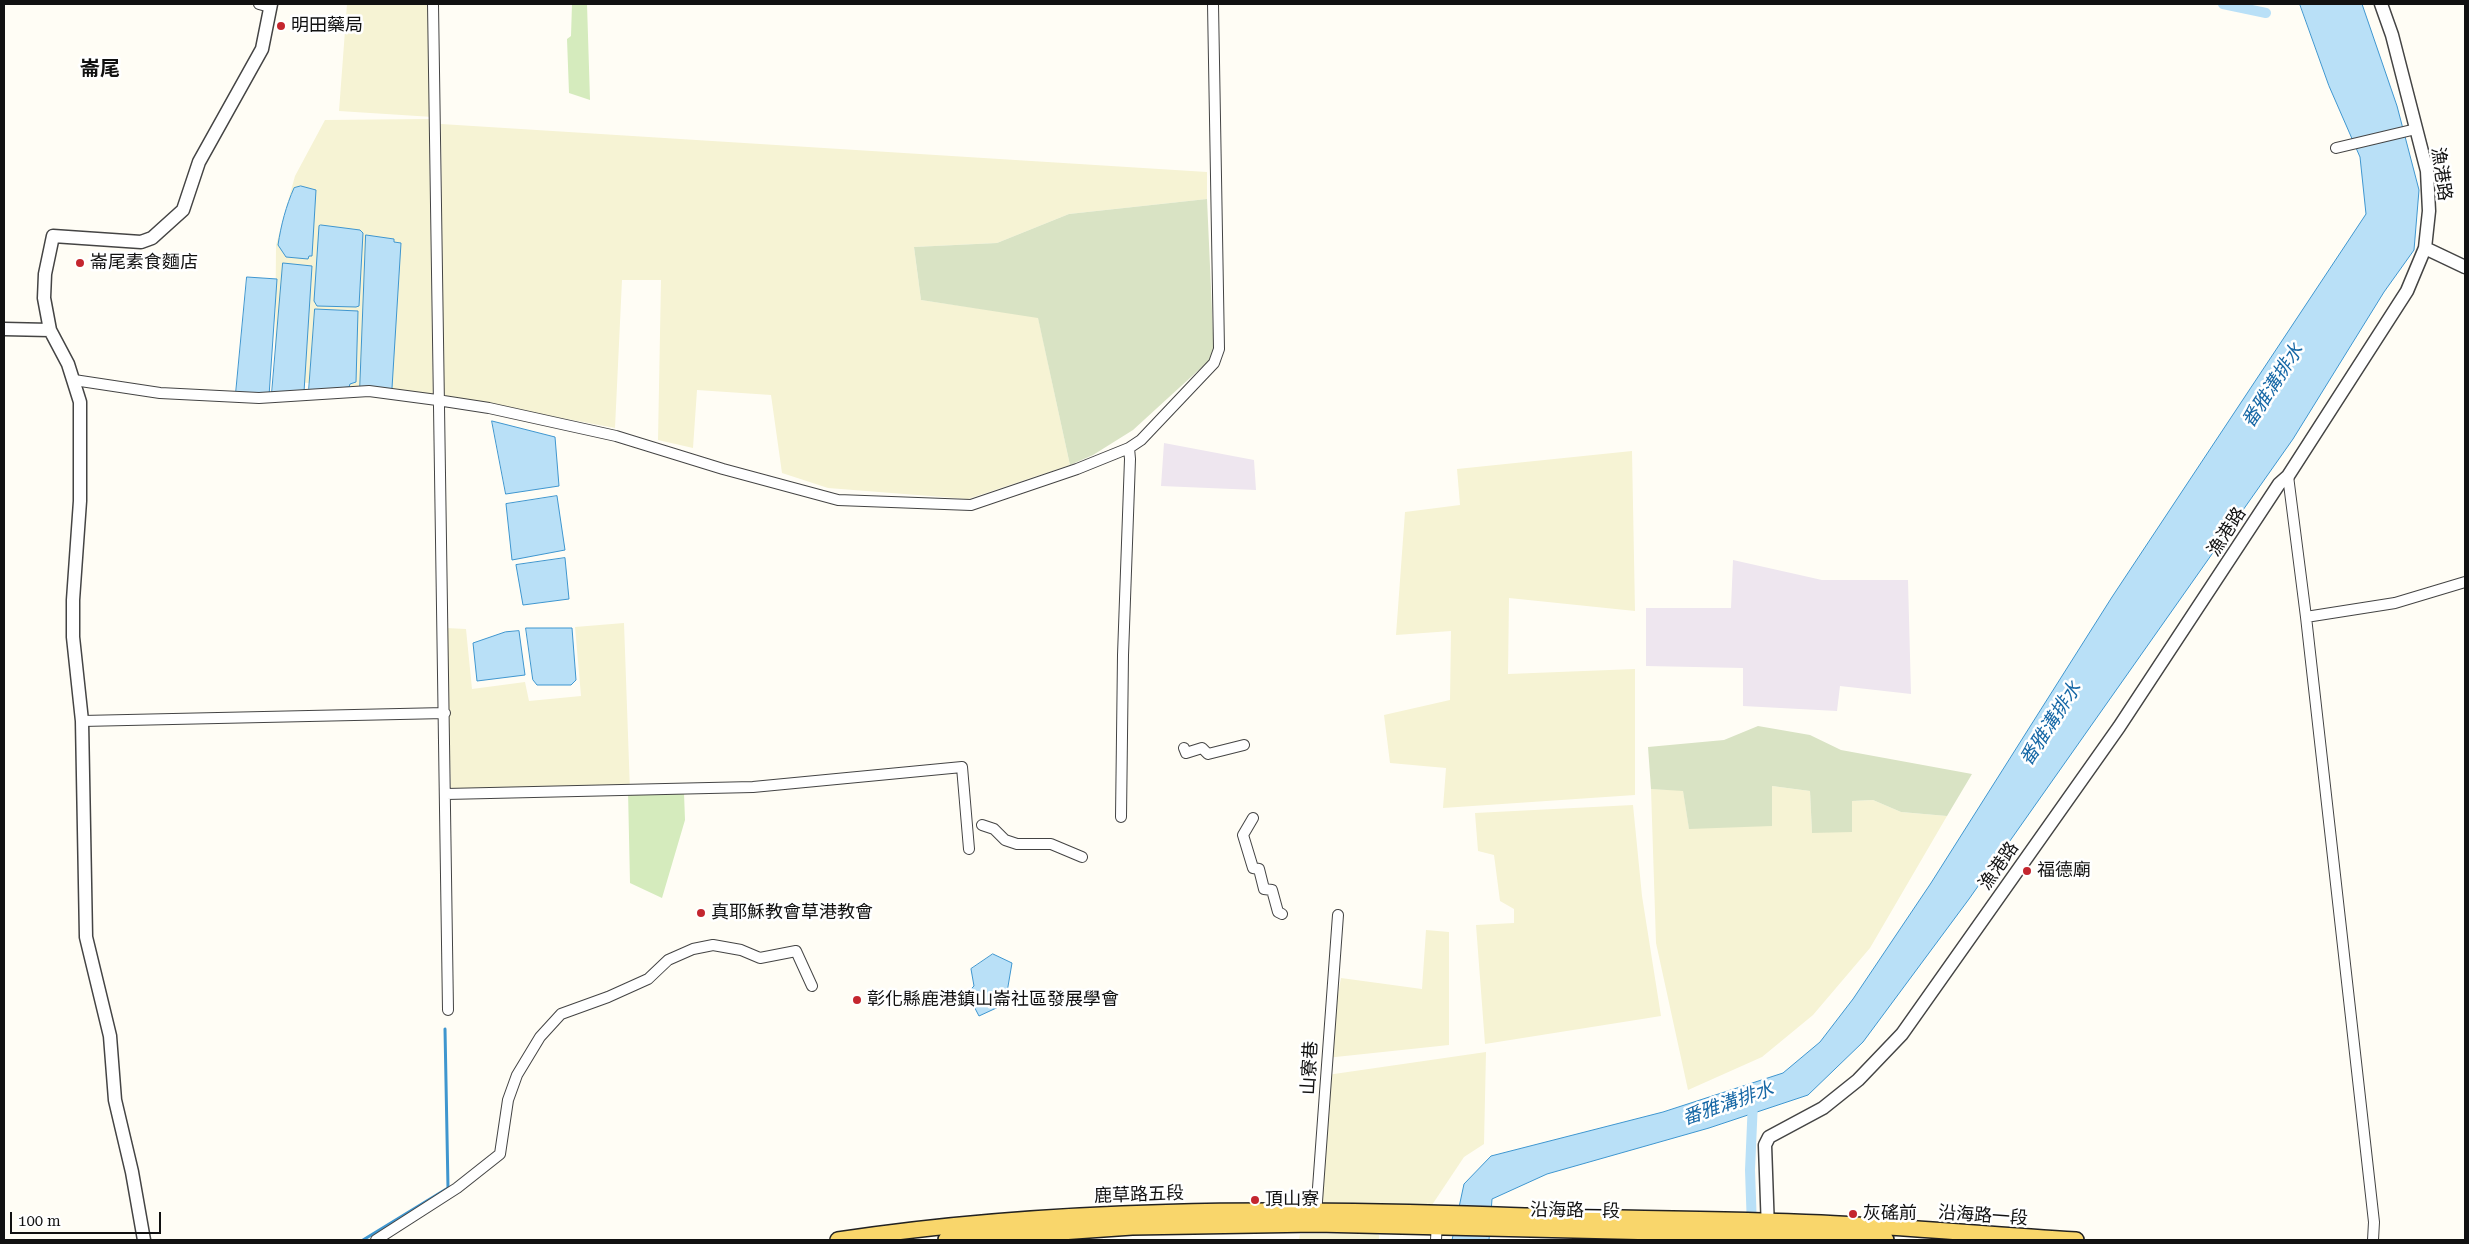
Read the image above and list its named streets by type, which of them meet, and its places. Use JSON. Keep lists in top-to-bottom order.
{
  "streets": {
    "main road": ["鹿草路五段", "沿海路一段"],
    "street": ["漁港路", "山寮巷"]
  },
  "crossings": [
    ["漁港路", "沿海路一段"],
    ["山寮巷", "鹿草路五段"],
    ["鹿草路五段", "沿海路一段"]
  ],
  "districts": ["崙尾"],
  "water": ["番雅溝排水"],
  "places": [
    "明田藥局",
    "崙尾素食麵店",
    "福德廟",
    "真耶穌教會草港教會",
    "彰化縣鹿港鎮山崙社區發展學會",
    "頂山寮",
    "灰磘前"
  ],
  "scale_bar": "100 m"
}
